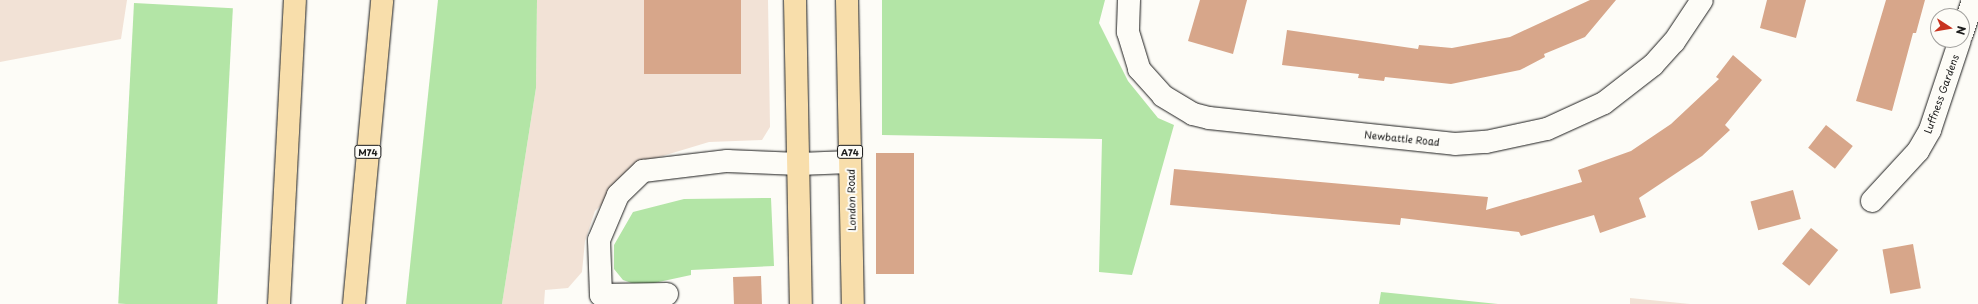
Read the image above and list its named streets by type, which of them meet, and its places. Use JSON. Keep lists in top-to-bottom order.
{
  "streets": {
    "main road": ["M74", "A74", "London Road"],
    "street": ["Luffness Gardens", "Newbattle Road"]
  },
  "north": "right"
}
